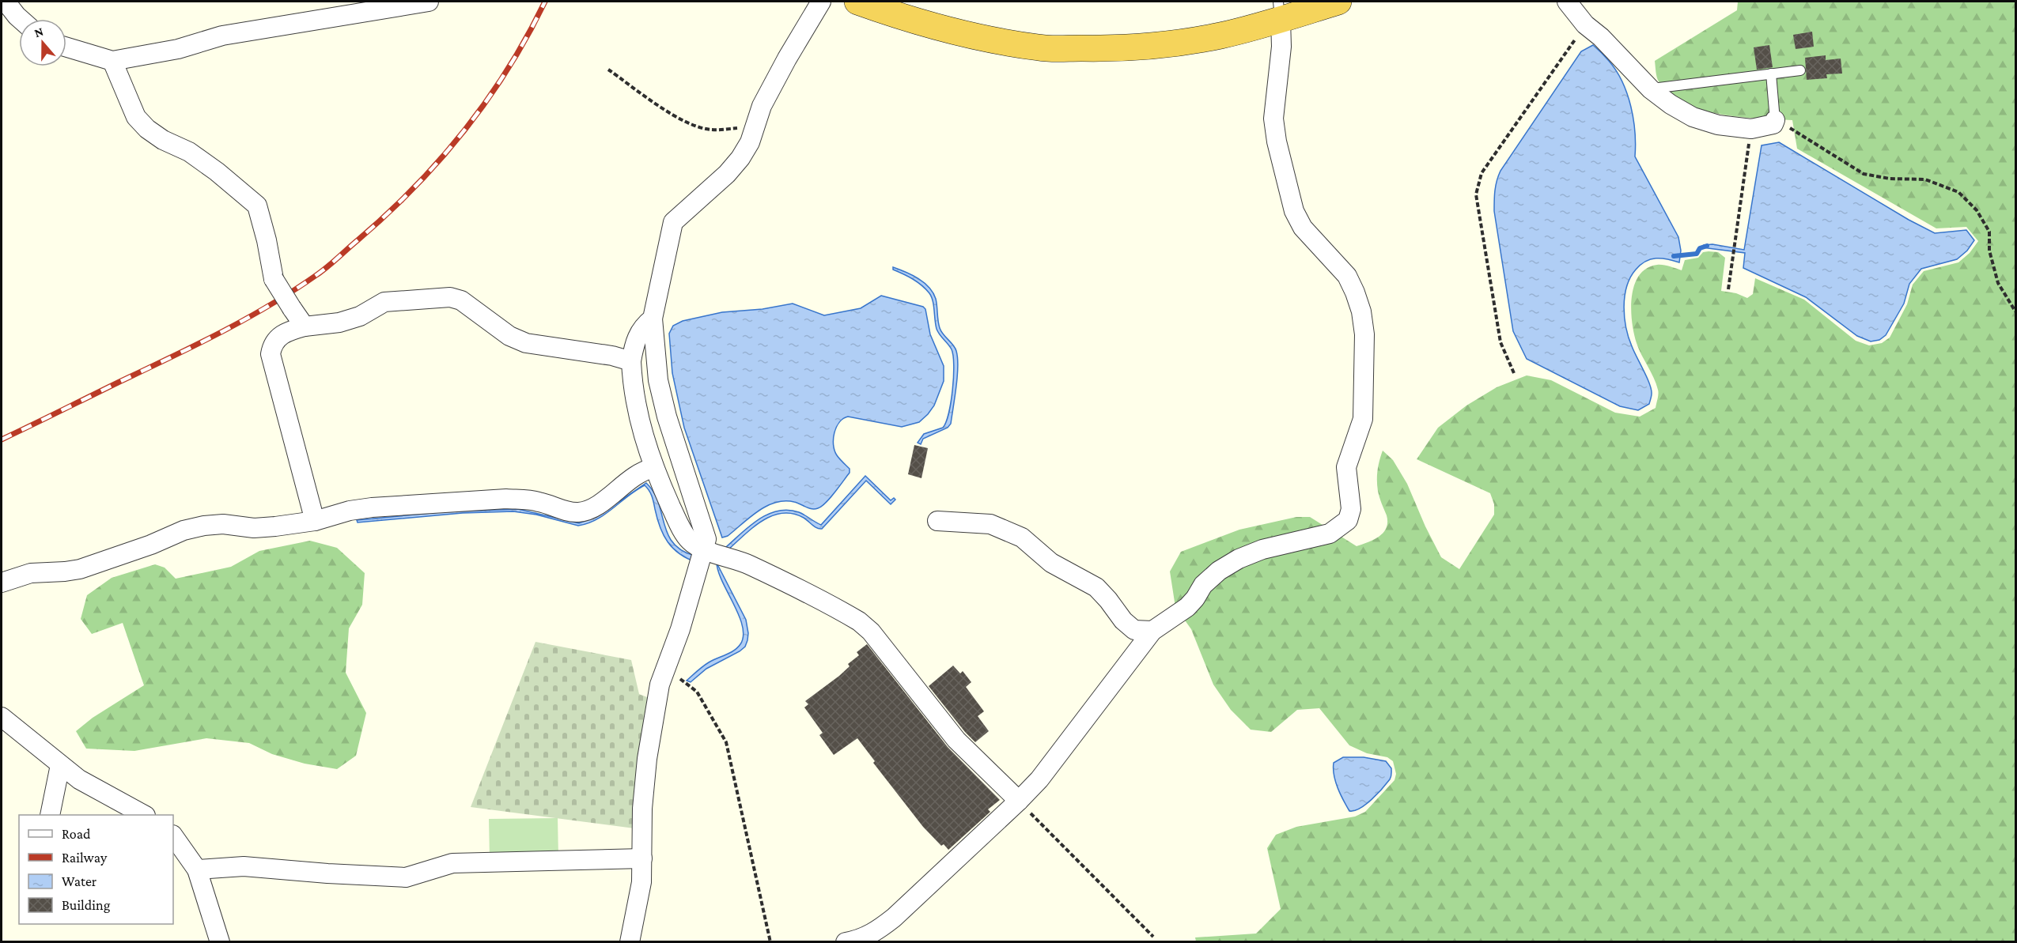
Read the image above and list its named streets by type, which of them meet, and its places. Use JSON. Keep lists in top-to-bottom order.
{
  "legend": [
    "Road",
    "Railway",
    "Water",
    "Building"
  ],
  "north": "top"
}
